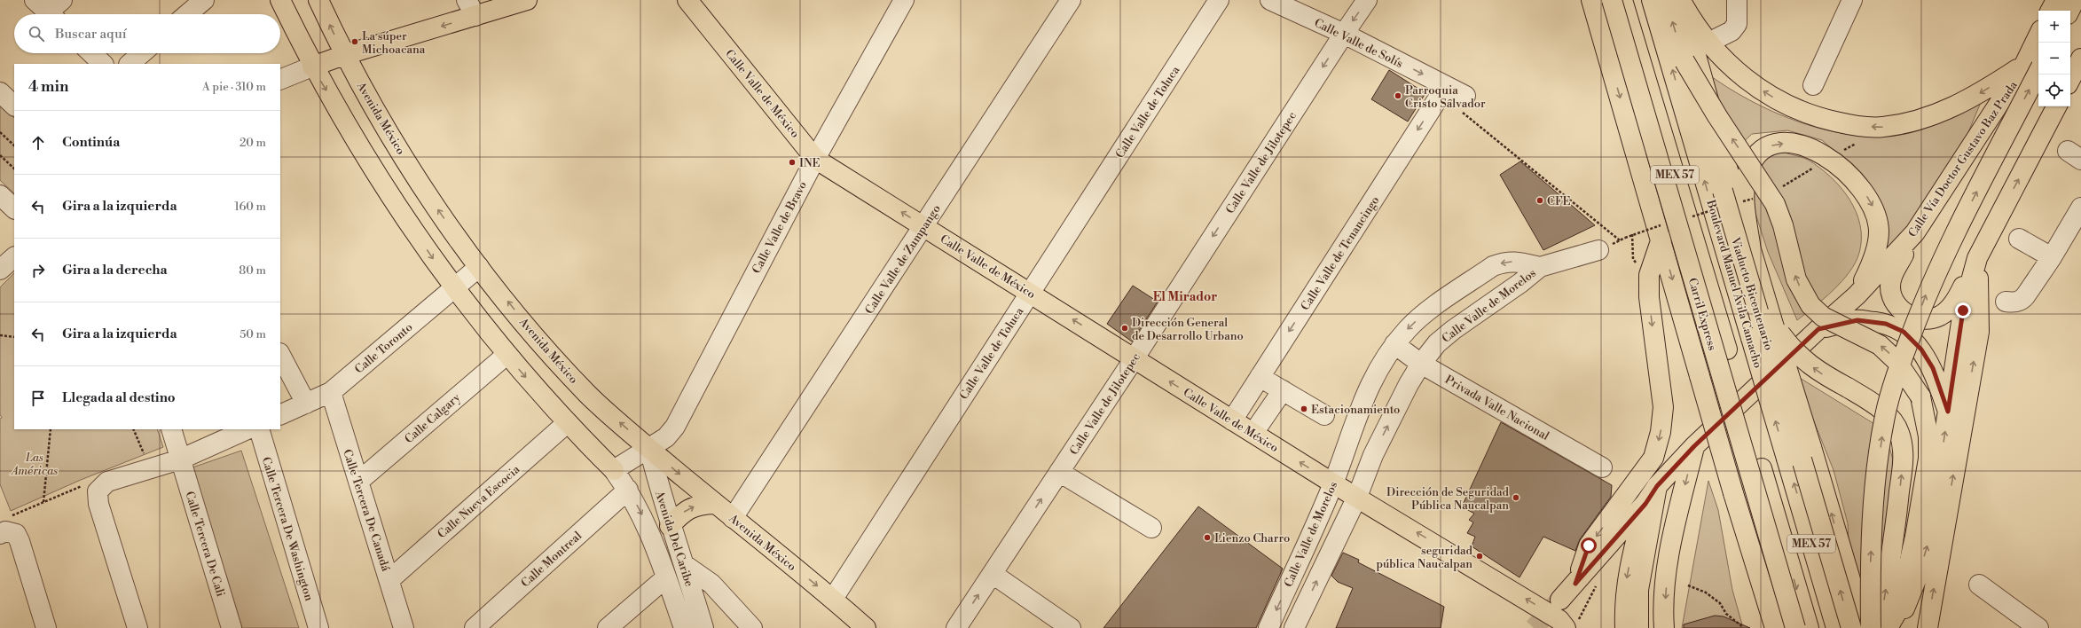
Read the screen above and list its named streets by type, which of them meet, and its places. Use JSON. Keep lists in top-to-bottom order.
{
  "streets": {
    "main road": [
      "Calle Valle de México",
      "Avenida México",
      "Calle Vía Doctor Gustavo Baz Prada",
      "MEX 57",
      "Boulevard Manuel Ávila Camacho",
      "Viaducto Bicentenario",
      "Carril Express"
    ],
    "street": [
      "Calle Valle de Solís",
      "Calle Valle de Toluca",
      "Calle Valle de Jilotepec",
      "Calle Valle de Bravo",
      "Calle Valle de Tenancingo",
      "Calle Valle de Zumpango",
      "Calle Valle de Morelos",
      "Calle Toronto",
      "Privada Valle Nacional",
      "Calle Calgary",
      "Calle Nueva Escocia",
      "Calle Tercera De Canadá",
      "Calle Tercera De Washington",
      "Avenida Del Caribe",
      "Calle Tercera De Cali",
      "Calle Montreal"
    ]
  },
  "crossings": [
    ["Calle Valle de Solís", "Calle Valle de Jilotepec"],
    ["Calle Valle de Solís", "Calle Valle de Tenancingo"],
    ["Calle Valle de México", "Calle Valle de Toluca"],
    ["Calle Valle de México", "Calle Valle de Jilotepec"],
    ["Calle Valle de México", "Calle Valle de Bravo"],
    ["Calle Valle de México", "Calle Valle de Tenancingo"],
    ["Calle Valle de México", "Calle Valle de Zumpango"],
    ["Calle Valle de México", "Calle Valle de Morelos"],
    ["Calle Valle de Toluca", "Avenida México"],
    ["Avenida México", "Calle Valle de Bravo"],
    ["Avenida México", "Calle Valle de Zumpango"],
    ["Avenida México", "Calle Toronto"],
    ["Avenida México", "Avenida Del Caribe"],
    ["Calle Valle de Bravo", "Avenida Del Caribe"],
    ["Boulevard Manuel Ávila Camacho", "Viaducto Bicentenario"],
    ["Calle Valle de Morelos", "Privada Valle Nacional"],
    ["Calle Toronto", "Calle Tercera De Canadá"],
    ["Calle Calgary", "Calle Tercera De Canadá"],
    ["Calle Nueva Escocia", "Calle Tercera De Canadá"],
    ["Avenida Del Caribe", "Calle Montreal"]
  ],
  "one_way": ["Calle Valle de Solís", "Calle Valle de México", "Calle Valle de Tenancingo"],
  "districts": ["El Mirador"],
  "parks": ["Las Américas"],
  "places": [
    "La súper Michoacana",
    "Parroquia Cristo Salvador",
    "INE",
    "CFE",
    "Dirección General de Desarrollo Urbano",
    "Estacionamiento",
    "Dirección de Seguridad Pública Naucalpan",
    "Lienzo Charro",
    "seguridad pública Naucalpan"
  ],
  "page": {
    "map_buttons": ["+", "−"],
    "search": "Buscar aquí",
    "heading": ["4 min", "A pie · 310 m"],
    "list": [
      ["Continúa", "20 m"],
      ["Gira a la izquierda", "160 m"],
      ["Gira a la derecha", "80 m"],
      ["Gira a la izquierda", "50 m"],
      "Llegada al destino"
    ]
  }
}
